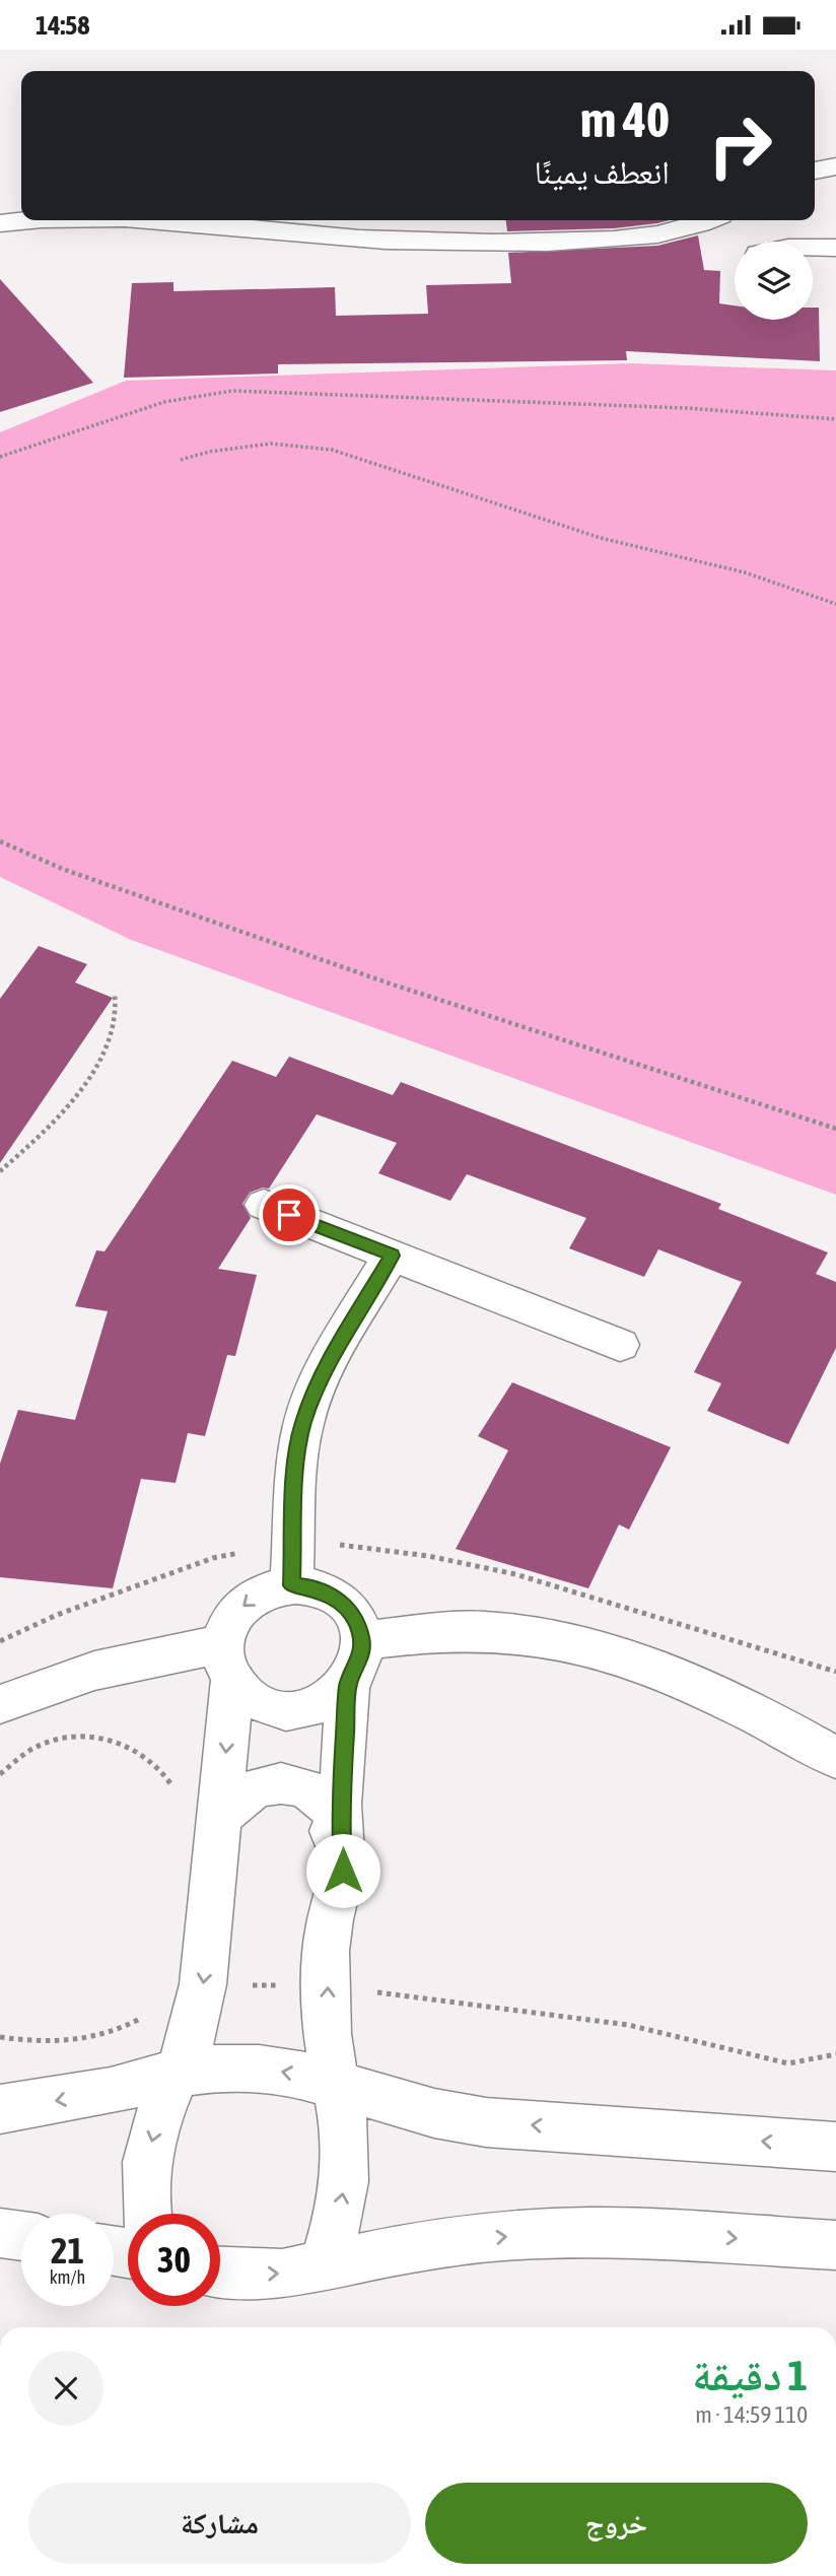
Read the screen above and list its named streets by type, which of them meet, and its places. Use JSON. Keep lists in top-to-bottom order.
{
  "page": {
    "status": "14:58",
    "turn": ["40 m", "انعطف يمينًا"],
    "speed": "21 km/h",
    "limit": "30",
    "heading": ["1 دقيقة", "110 m · 14:59"],
    "buttons": ["خروج", "مشاركة"]
  }
}
